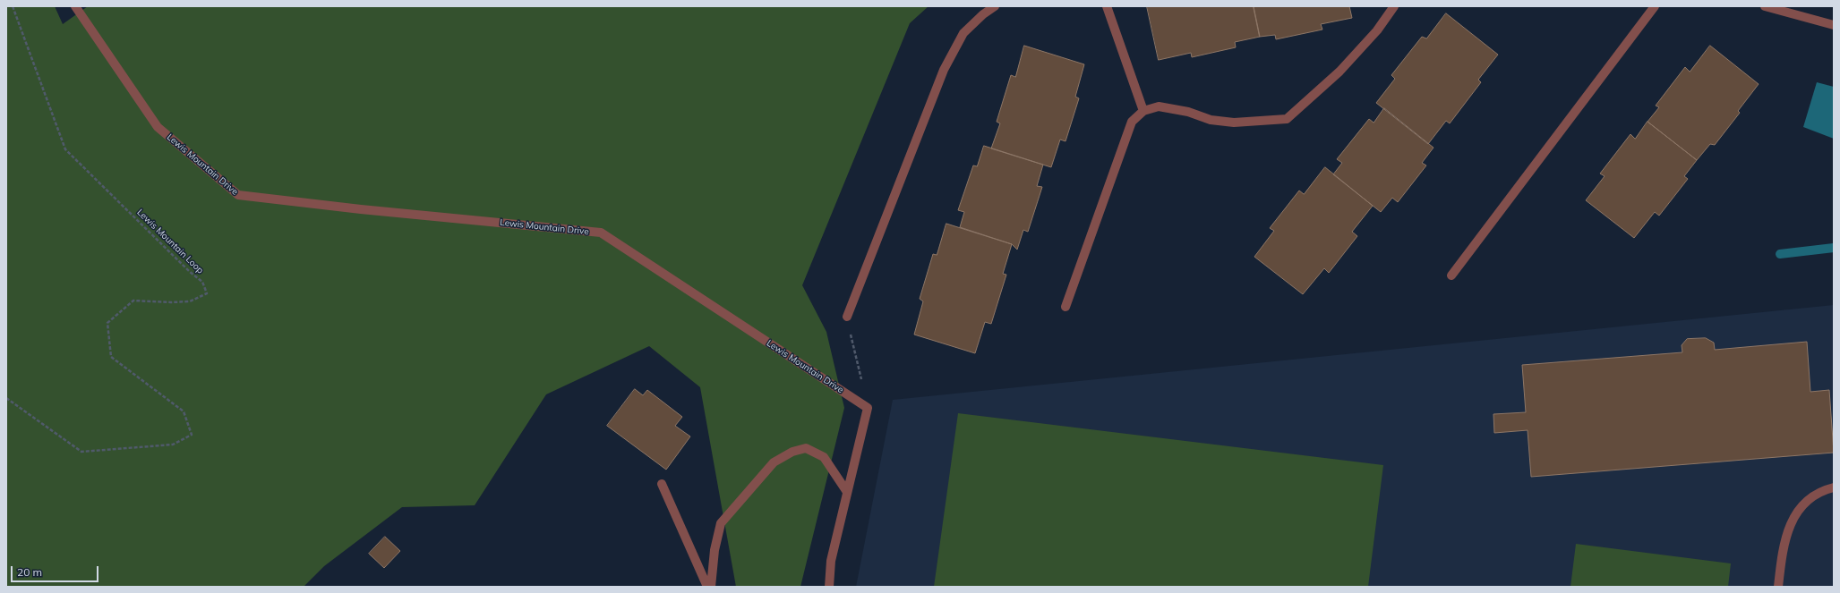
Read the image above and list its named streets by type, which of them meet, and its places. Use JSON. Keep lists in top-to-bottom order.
{
  "streets": {
    "street": ["Lewis Mountain Drive"],
    "path": ["Lewis Mountain Loop"]
  },
  "scale_bar": "20 m"
}
